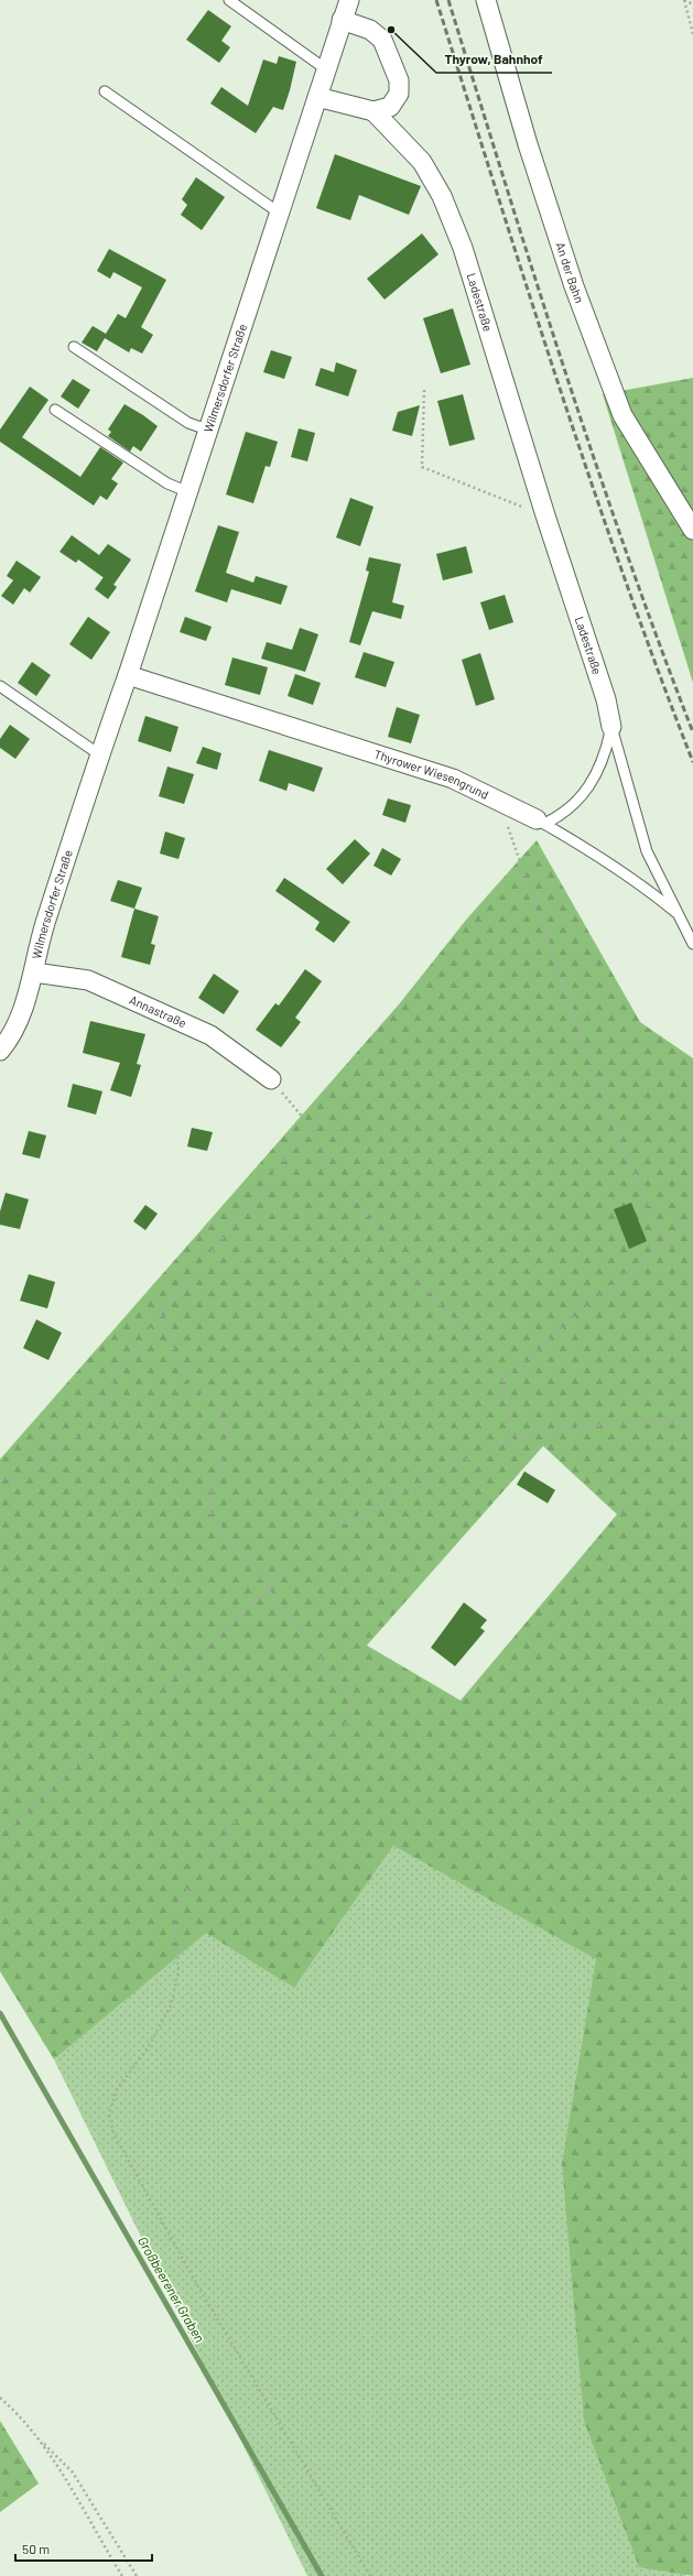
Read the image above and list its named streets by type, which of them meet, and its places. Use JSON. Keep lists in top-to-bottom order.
{
  "streets": {
    "street": [
      "An der Bahn",
      "Ladestraße",
      "Wilmersdorfer Straße",
      "Thyrower Wiesengrund",
      "Annastraße"
    ]
  },
  "crossings": [
    ["Wilmersdorfer Straße", "Thyrower Wiesengrund"],
    ["Wilmersdorfer Straße", "Annastraße"]
  ],
  "water": ["Großbeerener Graben"],
  "places": ["Thyrow, Bahnhof"],
  "scale_bar": "50 m"
}
